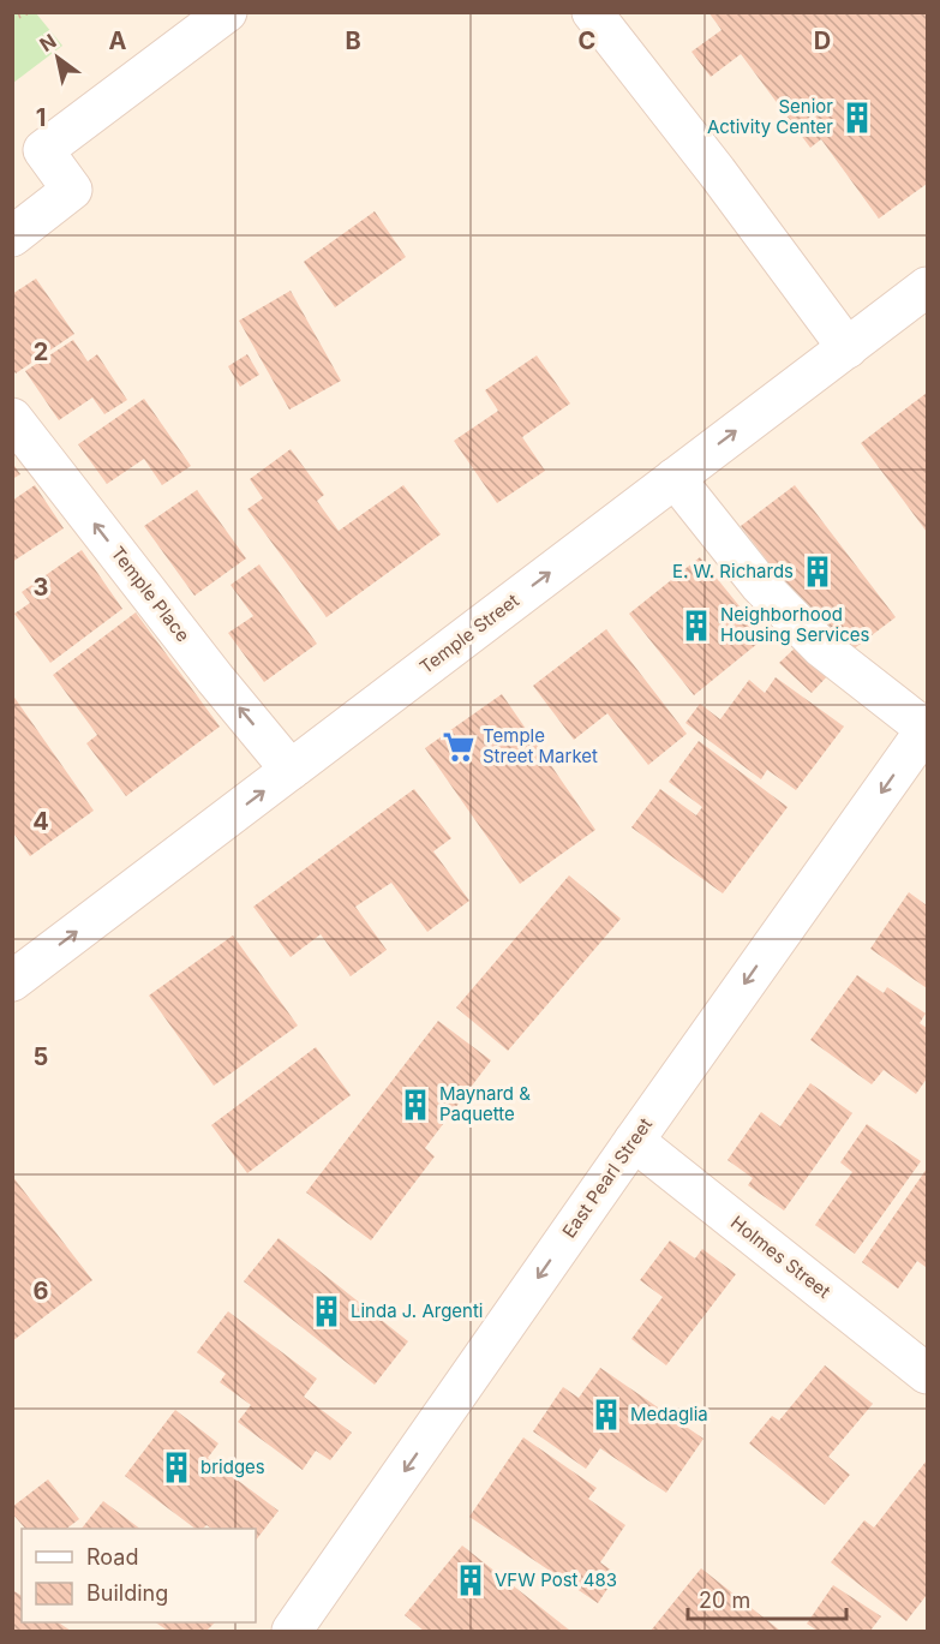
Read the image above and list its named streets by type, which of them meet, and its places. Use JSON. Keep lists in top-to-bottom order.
{
  "streets": {
    "street": [
      "Temple Place",
      "Temple Street",
      "East Pearl Street",
      "Holmes Street"
    ]
  },
  "crossings": [
    ["Temple Place", "Temple Street"],
    ["East Pearl Street", "Holmes Street"]
  ],
  "one_way": ["Temple Place", "Temple Street", "East Pearl Street"],
  "places": {
    "building": [
      "Senior Activity Center",
      "E. W. Richards",
      "Neighborhood Housing Services",
      "Maynard & Paquette",
      "Linda J. Argenti",
      "Medaglia",
      "bridges",
      "VFW Post 483"
    ],
    "supermarket": ["Temple Street Market"]
  },
  "legend": ["Road", "Building"],
  "scale_bar": "20 m",
  "north": "top left",
  "grid": {
    "columns": [
      "A",
      "B",
      "C",
      "D"
    ],
    "rows": [
      "1",
      "2",
      "3",
      "4",
      "5",
      "6"
    ]
  }
}
